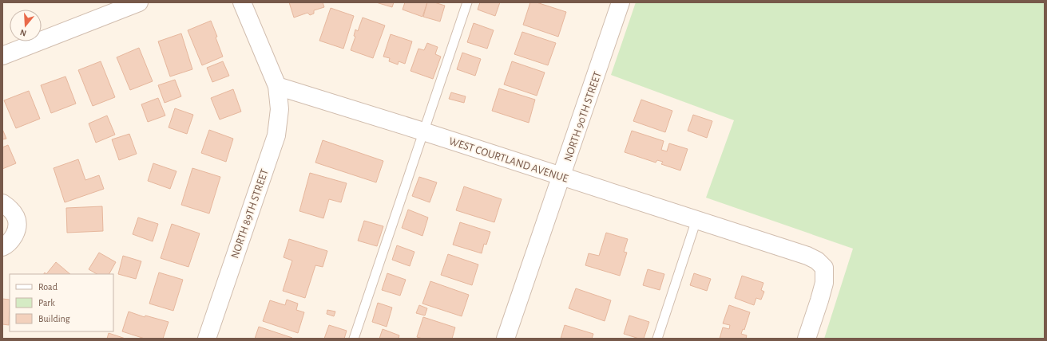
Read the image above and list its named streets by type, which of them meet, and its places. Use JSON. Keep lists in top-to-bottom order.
{
  "streets": {
    "street": ["NORTH 90TH STREET", "WEST COURTLAND AVENUE", "NORTH 89TH STREET"]
  },
  "crossings": [
    ["NORTH 90TH STREET", "WEST COURTLAND AVENUE"],
    ["WEST COURTLAND AVENUE", "NORTH 89TH STREET"]
  ],
  "legend": ["Road", "Park", "Building"],
  "north": "bottom"
}
